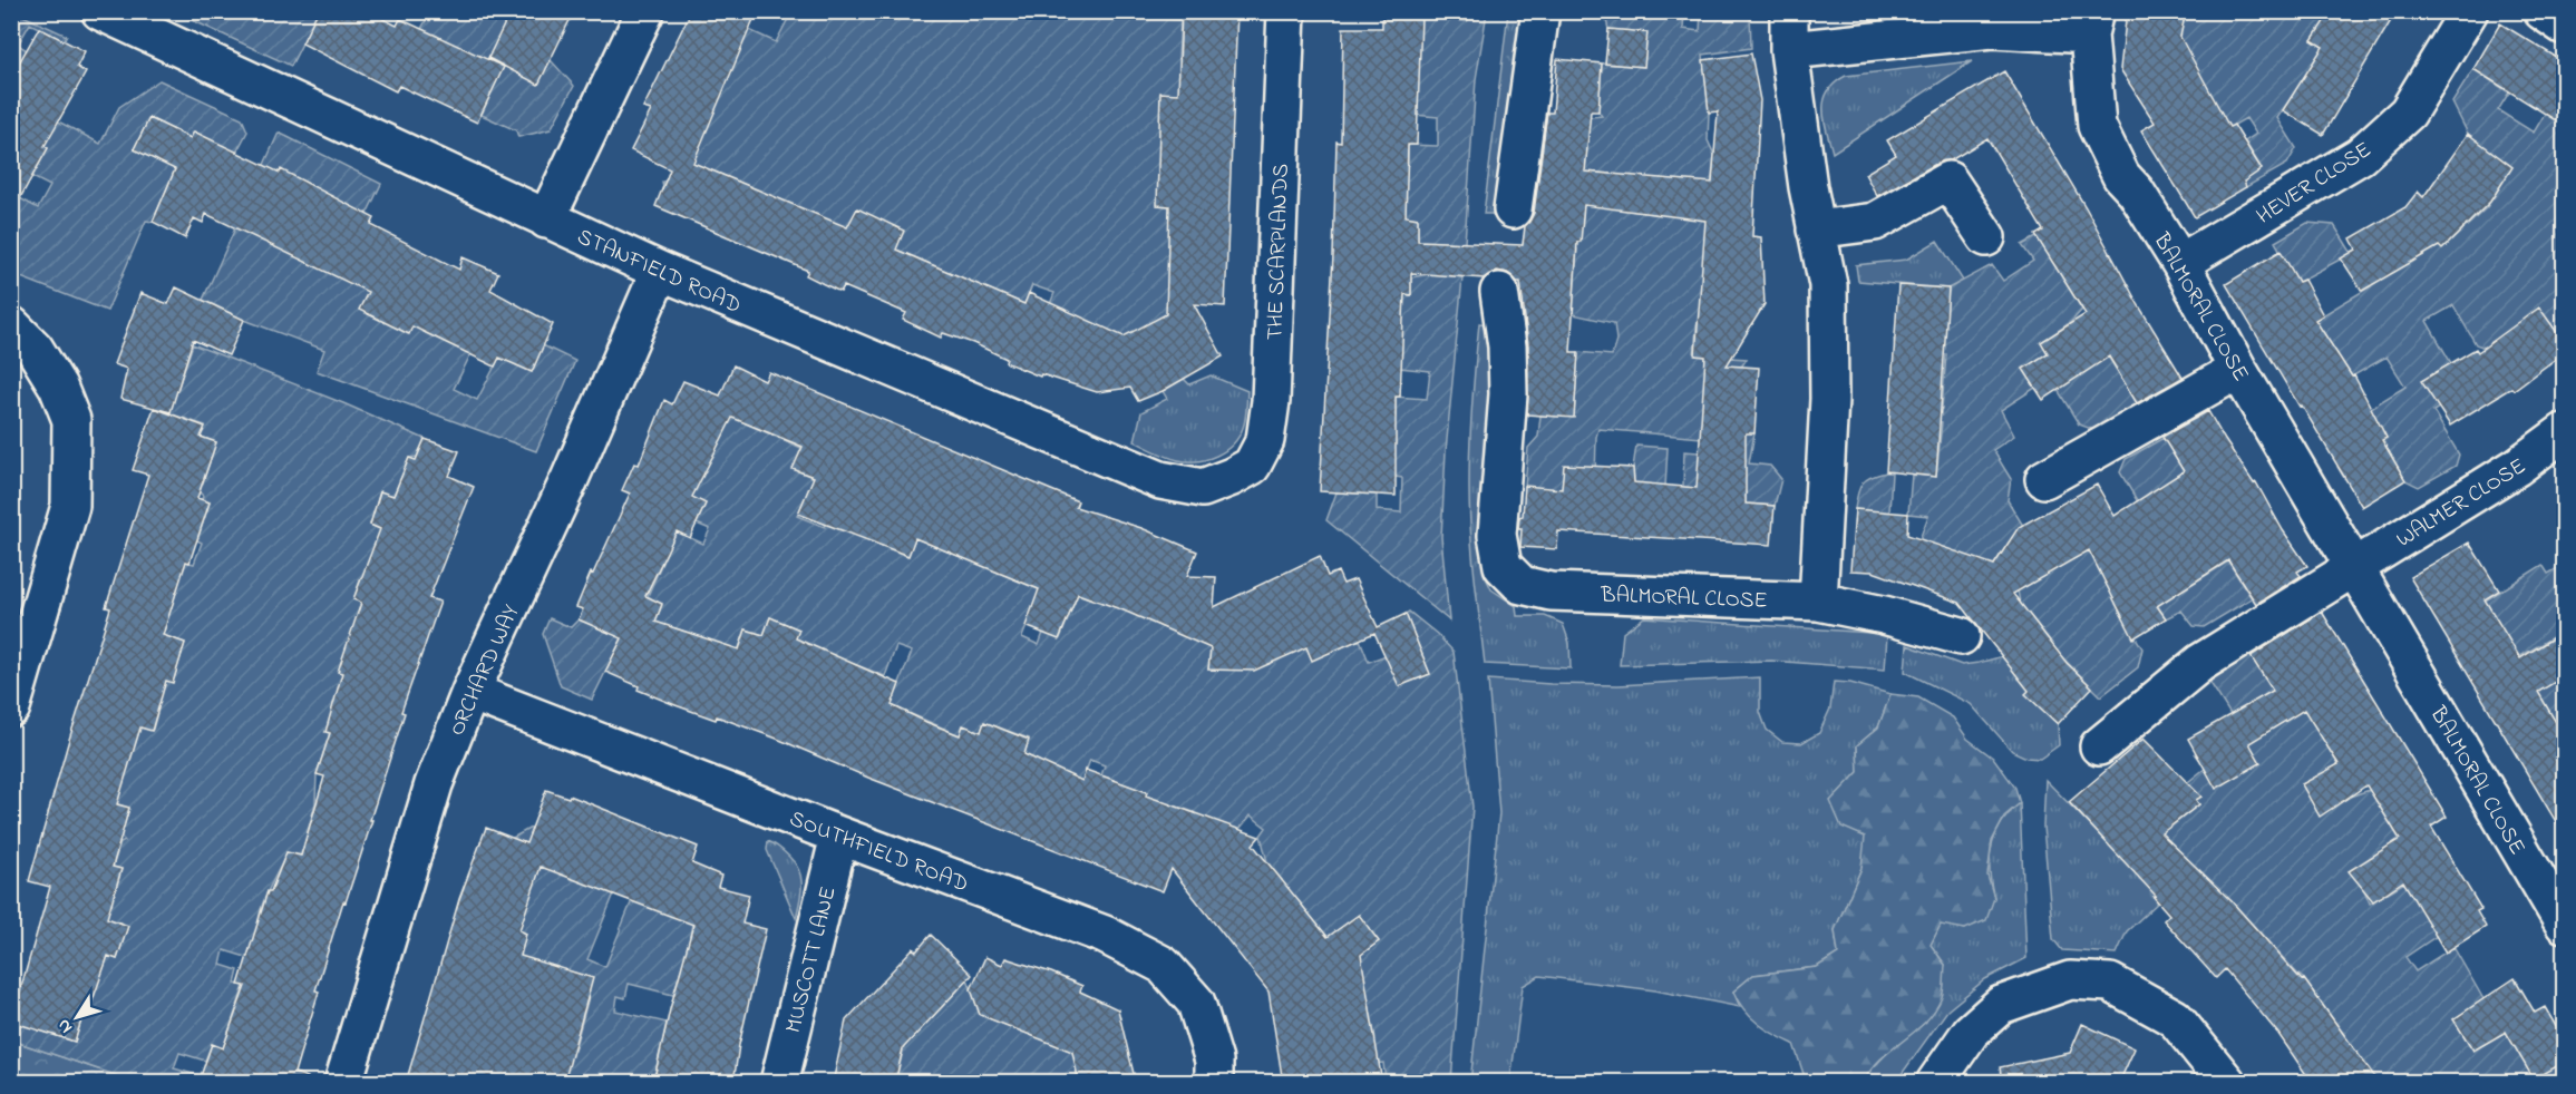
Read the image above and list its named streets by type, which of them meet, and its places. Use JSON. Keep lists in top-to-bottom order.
{
  "streets": {
    "street": [
      "HEVER CLOSE",
      "THE SCARPLANDS",
      "STANFIELD ROAD",
      "BALMORAL CLOSE",
      "WALMER CLOSE",
      "ORCHARD WAY",
      "SOUTHFIELD ROAD",
      "MUSCOTT LANE"
    ]
  },
  "crossings": [
    ["HEVER CLOSE", "BALMORAL CLOSE"],
    ["THE SCARPLANDS", "STANFIELD ROAD"],
    ["STANFIELD ROAD", "ORCHARD WAY"],
    ["BALMORAL CLOSE", "WALMER CLOSE"],
    ["ORCHARD WAY", "SOUTHFIELD ROAD"],
    ["SOUTHFIELD ROAD", "MUSCOTT LANE"]
  ],
  "north": "bottom left"
}
